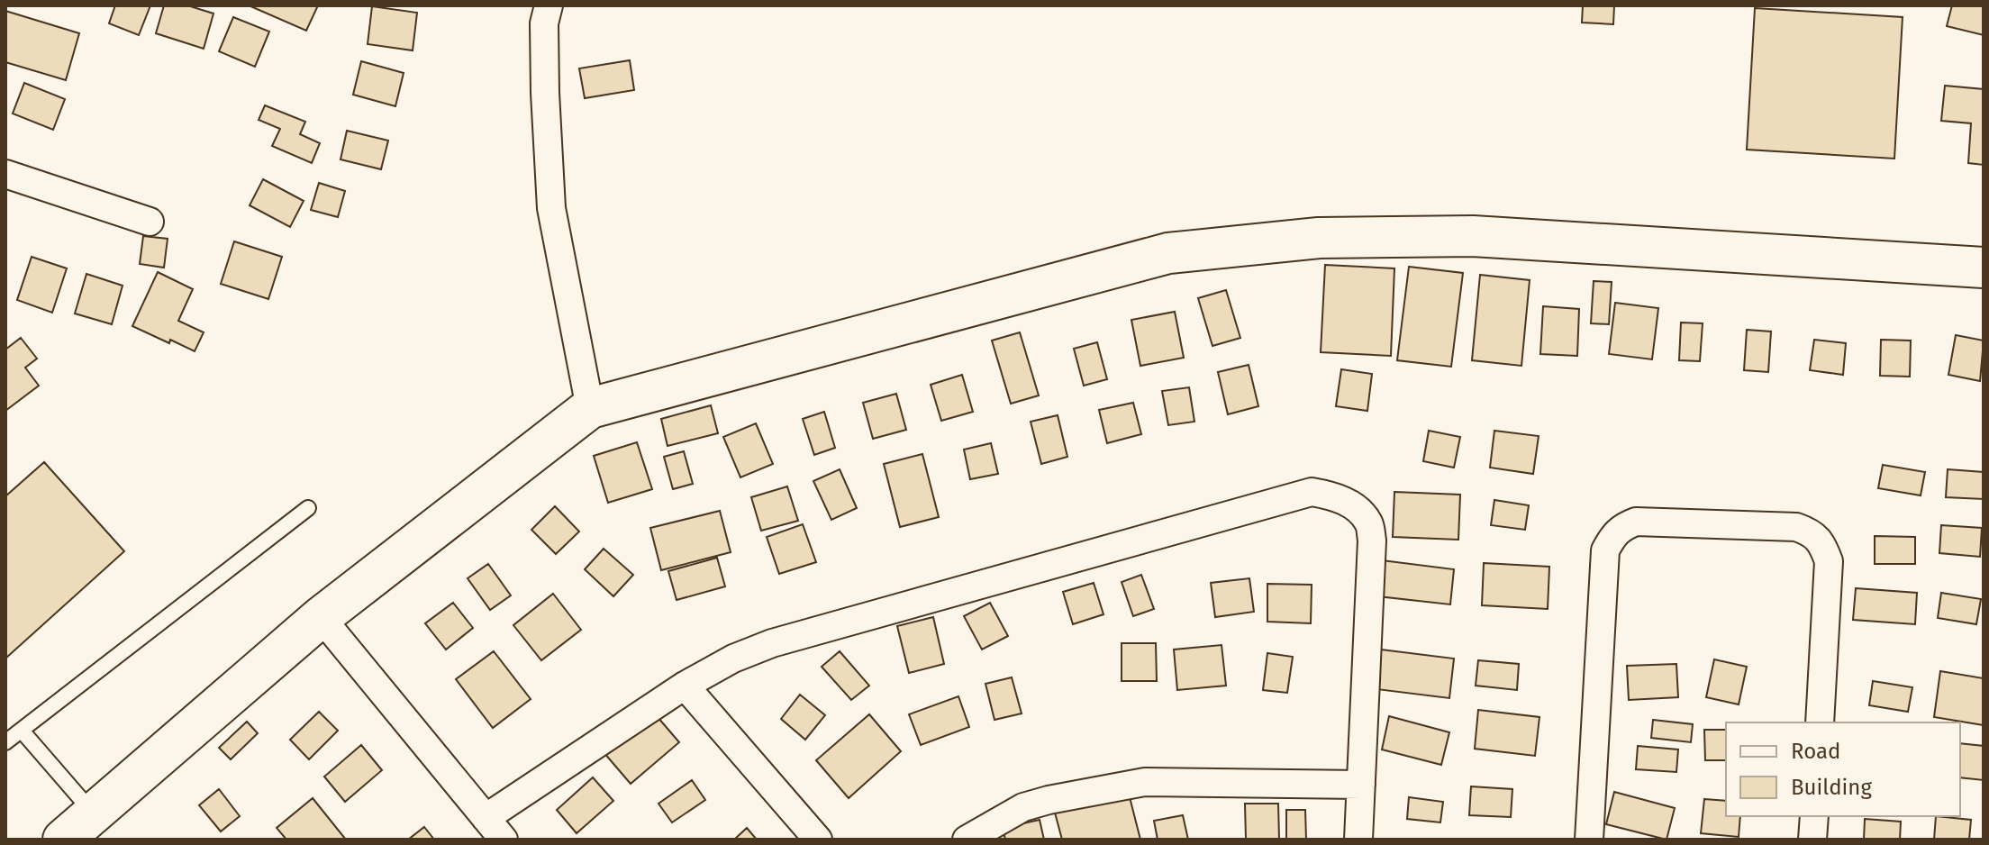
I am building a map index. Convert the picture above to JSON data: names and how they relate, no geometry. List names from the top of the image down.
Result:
{
  "legend": ["Road", "Building"]
}
